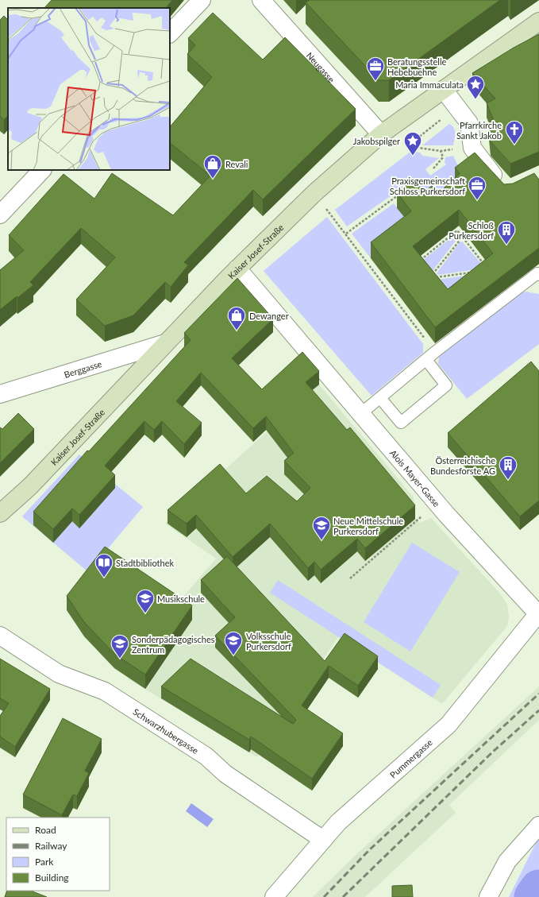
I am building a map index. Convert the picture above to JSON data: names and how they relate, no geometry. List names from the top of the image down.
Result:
{
  "streets": {
    "main road": ["Kaiser Josef-Straße"],
    "street": [
      "Neugasse",
      "Berggasse",
      "Alois Mayer-Gasse",
      "Schwarzhubergasse",
      "Pummergasse"
    ]
  },
  "crossings": [
    ["Neugasse", "Kaiser Josef-Straße"],
    ["Kaiser Josef-Straße", "Berggasse"],
    ["Kaiser Josef-Straße", "Alois Mayer-Gasse"],
    ["Alois Mayer-Gasse", "Pummergasse"],
    ["Schwarzhubergasse", "Pummergasse"]
  ],
  "places": {
    "office": ["Beratungsstelle Hebebuehne", "Praxisgemeinschaft Schloss Purkersdorf"],
    "place": ["Maria Immaculata", "Jakobspilger"],
    "church": ["Pfarrkirche Sankt Jakob"],
    "shop": ["Revali", "Dewanger"],
    "building": ["Schloß Purkersdorf", "Österreichische Bundesforste AG"],
    "school or university": [
      "Neue Mittelschule Purkersdorf",
      "Musikschule",
      "Volksschule Purkersdorf",
      "Sonderpädagogisches Zentrum"
    ],
    "library": ["Stadtbibliothek"]
  },
  "legend": [
    "Road",
    "Railway",
    "Park",
    "Building"
  ]
}
